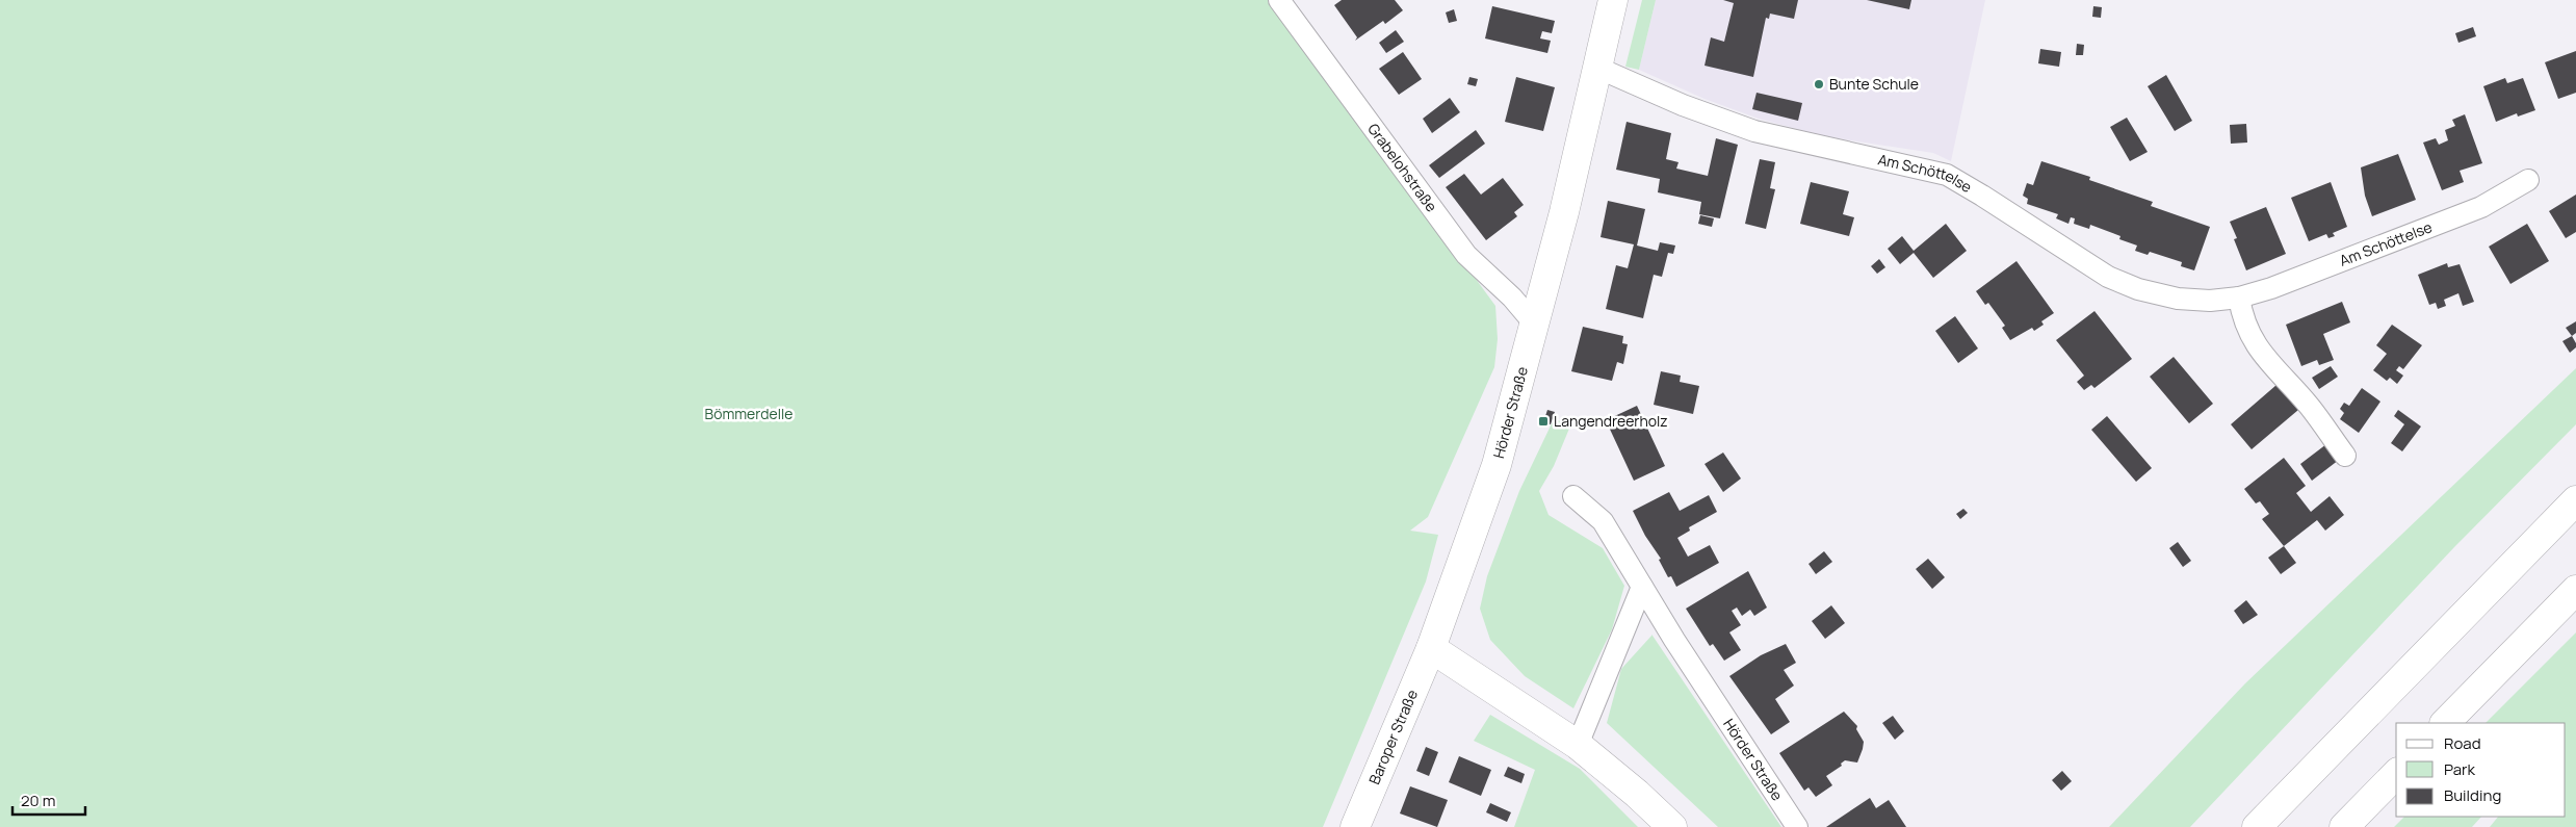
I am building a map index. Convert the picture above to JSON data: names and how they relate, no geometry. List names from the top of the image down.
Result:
{
  "streets": {
    "main road": ["Hörder Straße", "Baroper Straße"],
    "street": ["Grabelohstraße", "Am Schöttelse"]
  },
  "crossings": [
    ["Grabelohstraße", "Hörder Straße"],
    ["Am Schöttelse", "Hörder Straße"],
    ["Hörder Straße", "Baroper Straße"]
  ],
  "parks": ["Bömmerdelle"],
  "places": {
    "other": ["Bunte Schule"],
    "transit": ["Langendreerholz"]
  },
  "legend": ["Road", "Park", "Building"],
  "scale_bar": "20 m"
}
